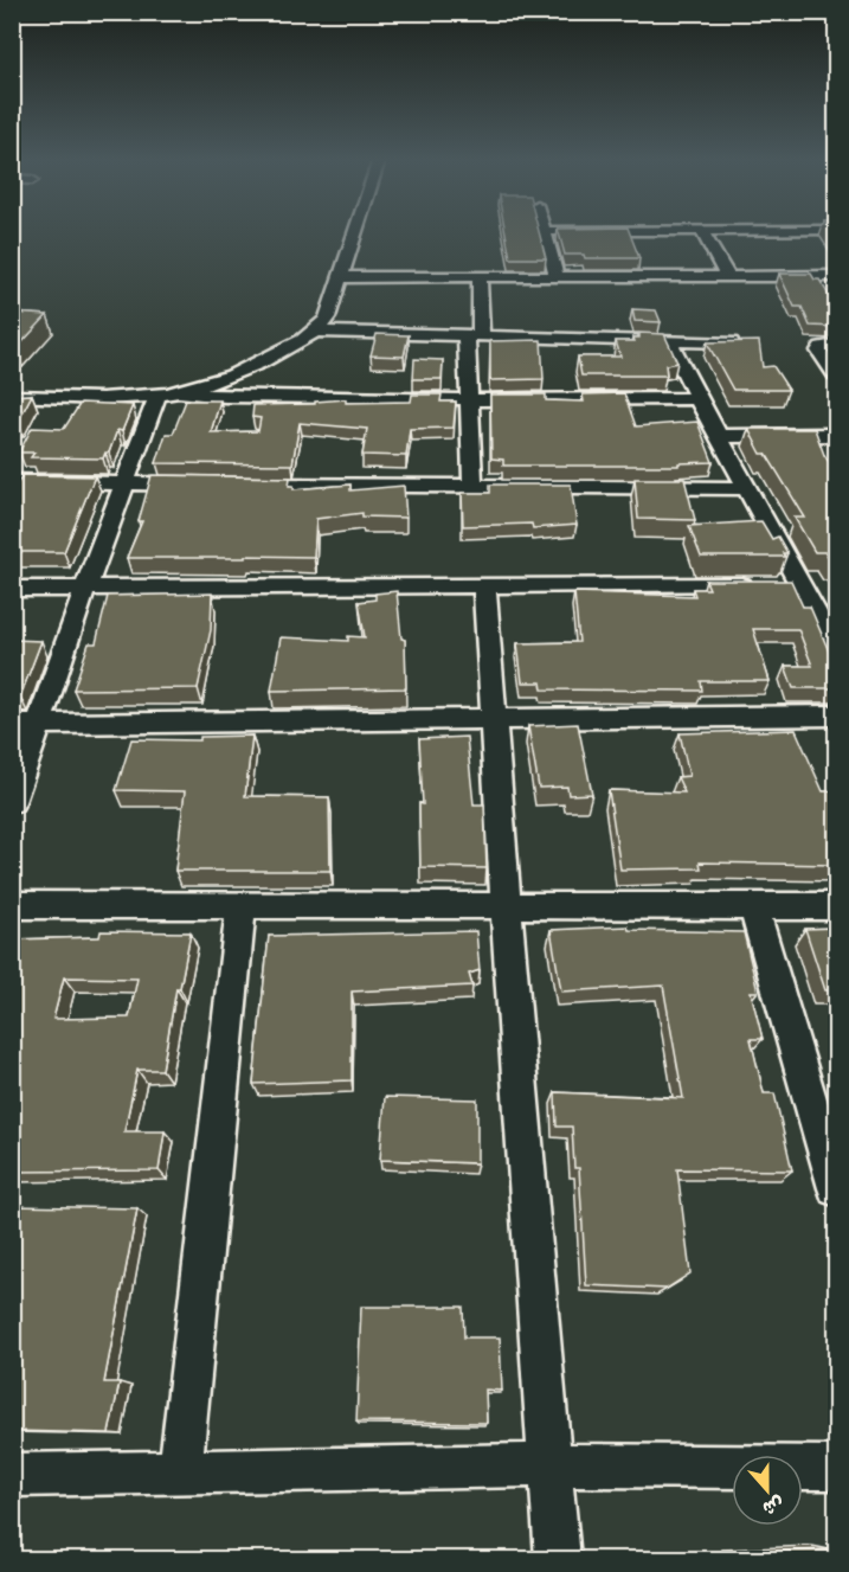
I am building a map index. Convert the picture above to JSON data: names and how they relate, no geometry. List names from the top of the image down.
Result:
{
  "north": "bottom"
}
